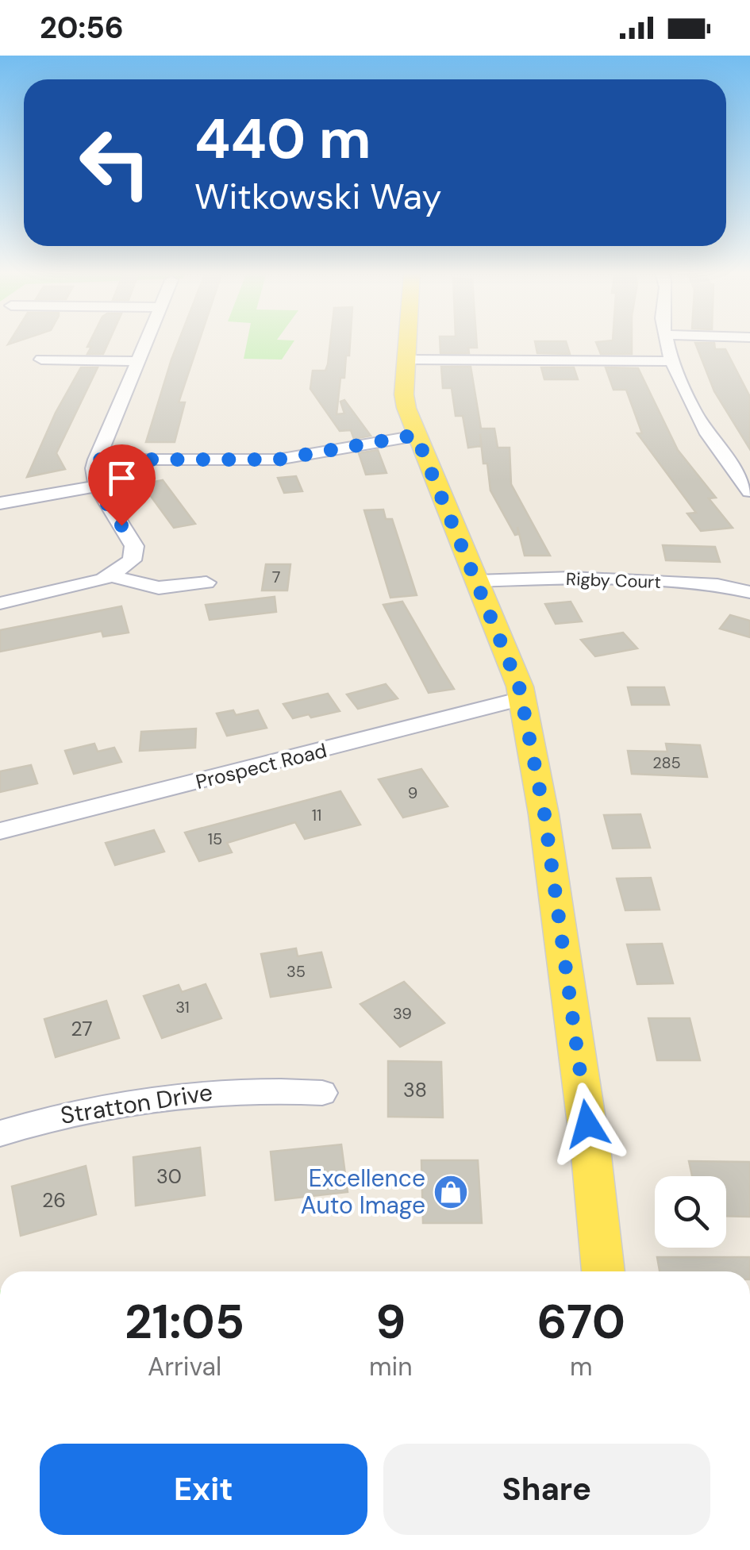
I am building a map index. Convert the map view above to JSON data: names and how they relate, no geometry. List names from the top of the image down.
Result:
{
  "streets": {
    "street": ["Rigby Court", "Prospect Road", "Stratton Drive"]
  },
  "places": {
    "shop": ["Excellence Auto Image"]
  },
  "house_numbers": [
    "7",
    "285",
    "9",
    "11",
    "15",
    "35",
    "31",
    "39",
    "27",
    "38",
    "30",
    "26"
  ],
  "page": {
    "status": "20:56",
    "turn": ["440 m", "Witkowski Way"],
    "eta": [
      "21:05",
      "Arrival",
      "9",
      "min",
      "670",
      "m"
    ],
    "buttons": ["Exit", "Share"]
  }
}
